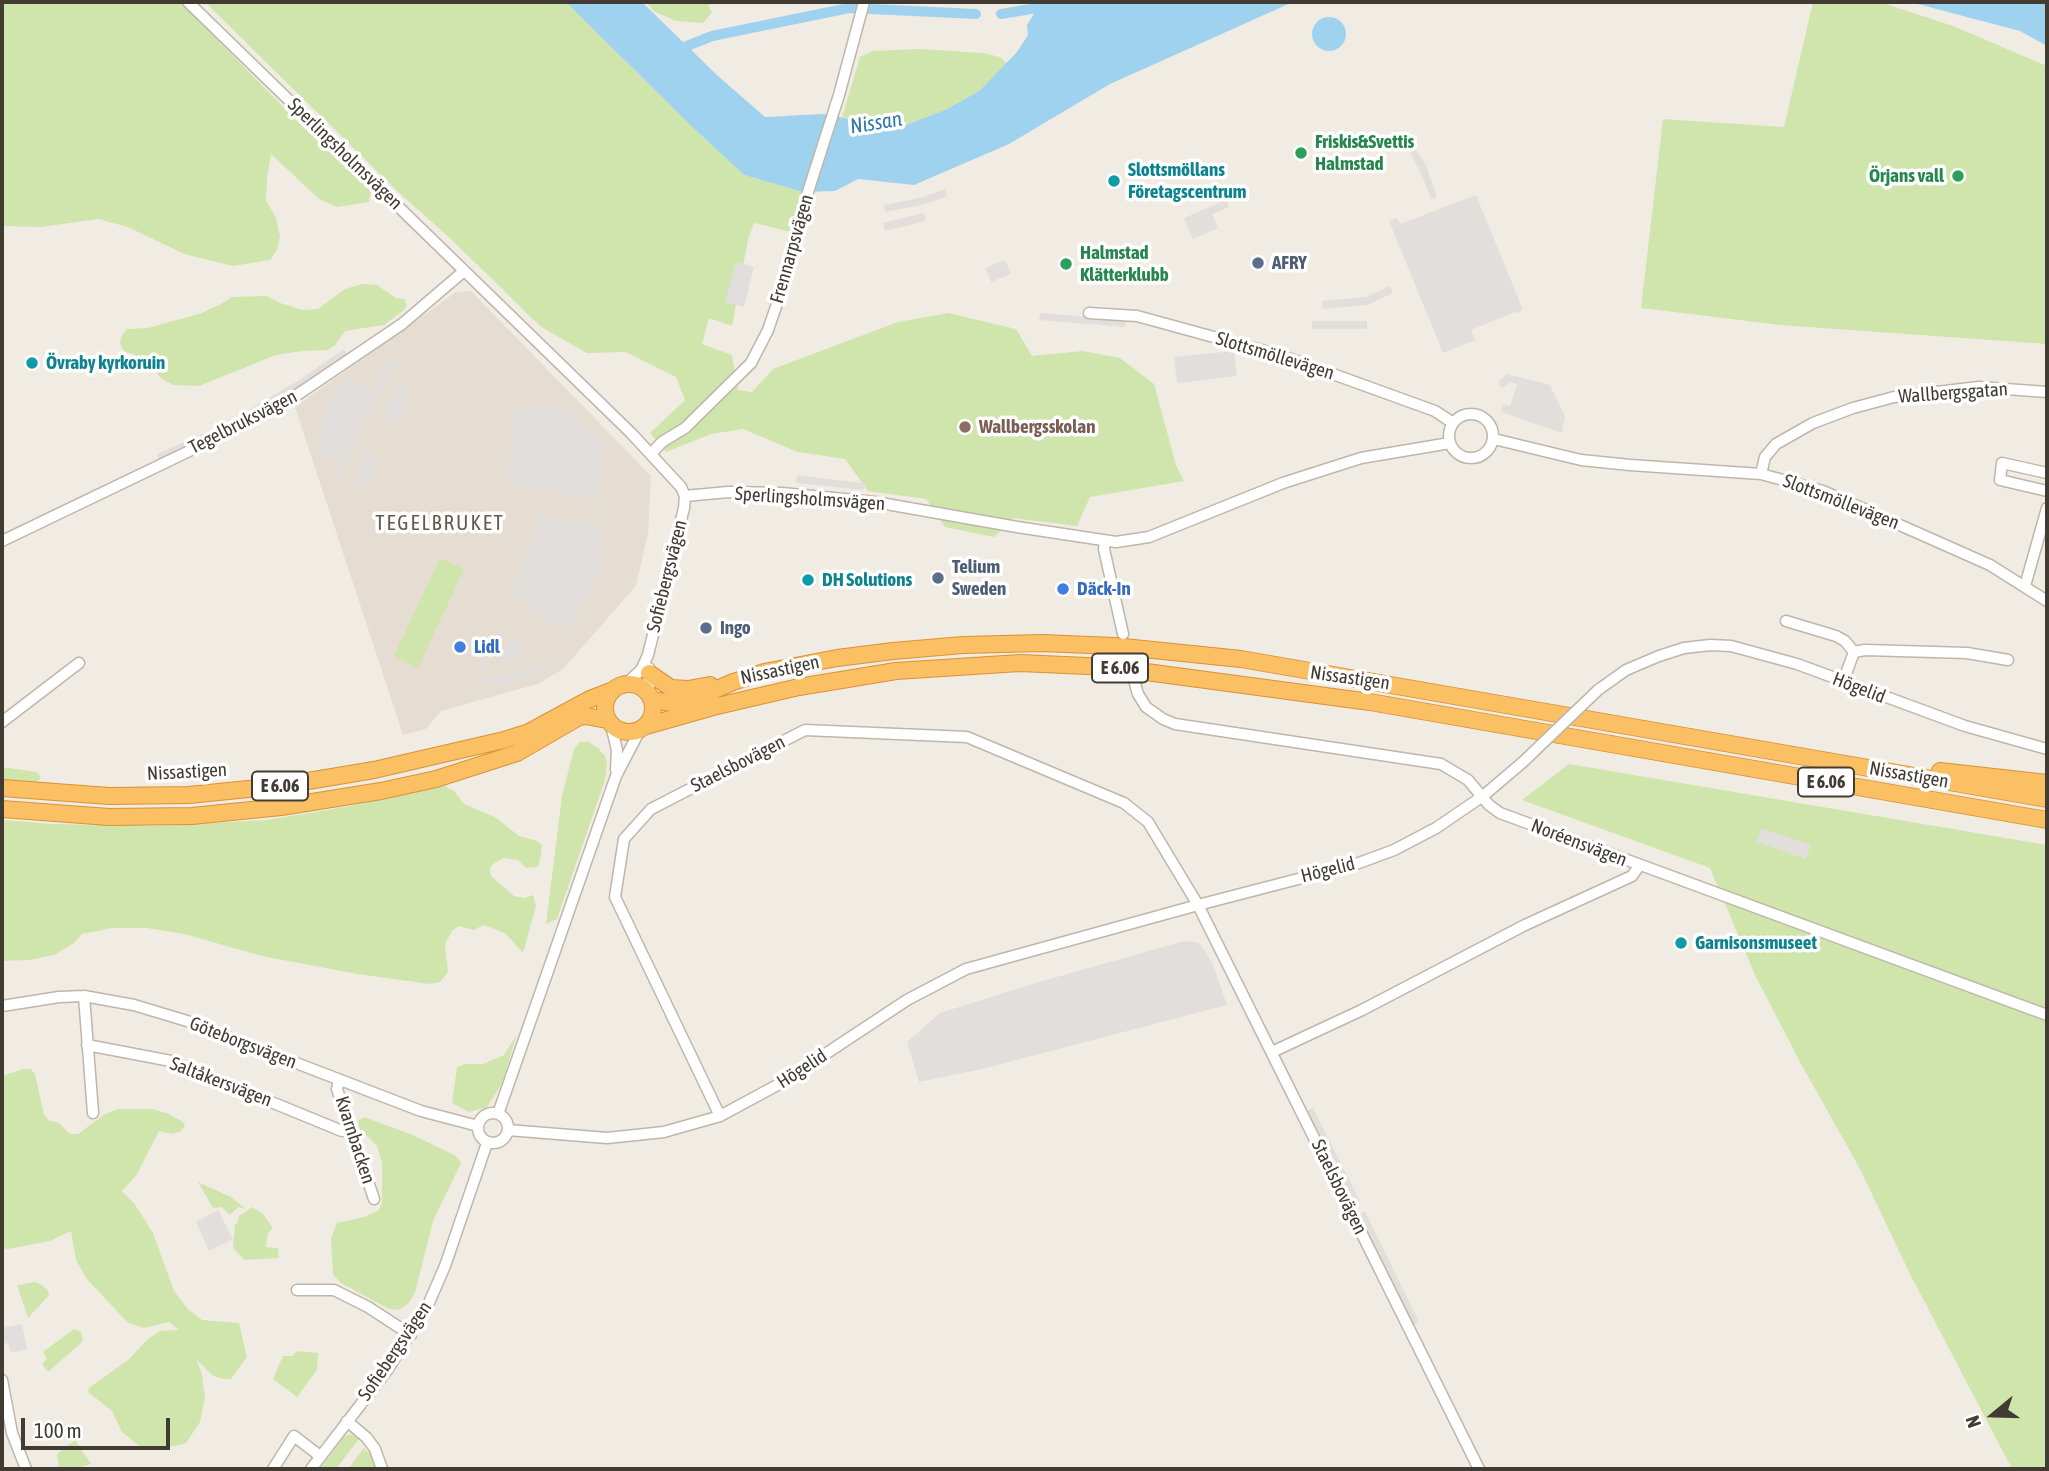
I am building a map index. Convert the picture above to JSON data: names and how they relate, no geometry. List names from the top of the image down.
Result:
{
  "streets": {
    "highway": ["E 6.06", "Nissastigen"],
    "street": [
      "Sperlingsholmsvägen",
      "Frennarpsvägen",
      "Slottsmöllevägen",
      "Wallbergsgatan",
      "Tegelbruksvägen",
      "Sofiebergsvägen",
      "Högelid",
      "Staelsbovägen",
      "Noréensvägen",
      "Göteborgsvägen",
      "Saltåkersvägen",
      "Kvarnbacken"
    ]
  },
  "crossings": [
    ["Sperlingsholmsvägen", "Frennarpsvägen"],
    ["Sperlingsholmsvägen", "Slottsmöllevägen"],
    ["Sperlingsholmsvägen", "Tegelbruksvägen"],
    ["Sperlingsholmsvägen", "Sofiebergsvägen"],
    ["Slottsmöllevägen", "Wallbergsgatan"],
    ["Sofiebergsvägen", "E 6.06"],
    ["Sofiebergsvägen", "Nissastigen"],
    ["Sofiebergsvägen", "Högelid"],
    ["Sofiebergsvägen", "Göteborgsvägen"],
    ["E 6.06", "Nissastigen"],
    ["Högelid", "Staelsbovägen"],
    ["Högelid", "Noréensvägen"],
    ["Högelid", "Göteborgsvägen"],
    ["Göteborgsvägen", "Kvarnbacken"],
    ["Saltåkersvägen", "Kvarnbacken"]
  ],
  "districts": ["TEGELBRUKET"],
  "water": ["Nissan"],
  "places": [
    "Friskis&Svettis Halmstad",
    "Örjans vall",
    "Slottsmöllans Företagscentrum",
    "AFRY",
    "Halmstad Klätterklubb",
    "Övraby kyrkoruin",
    "Wallbergsskolan",
    "Telium Sweden",
    "DH Solutions",
    "Däck-In",
    "Ingo",
    "Lidl",
    "Garnisonsmuseet"
  ],
  "scale_bar": "100 m",
  "north": "left"
}
